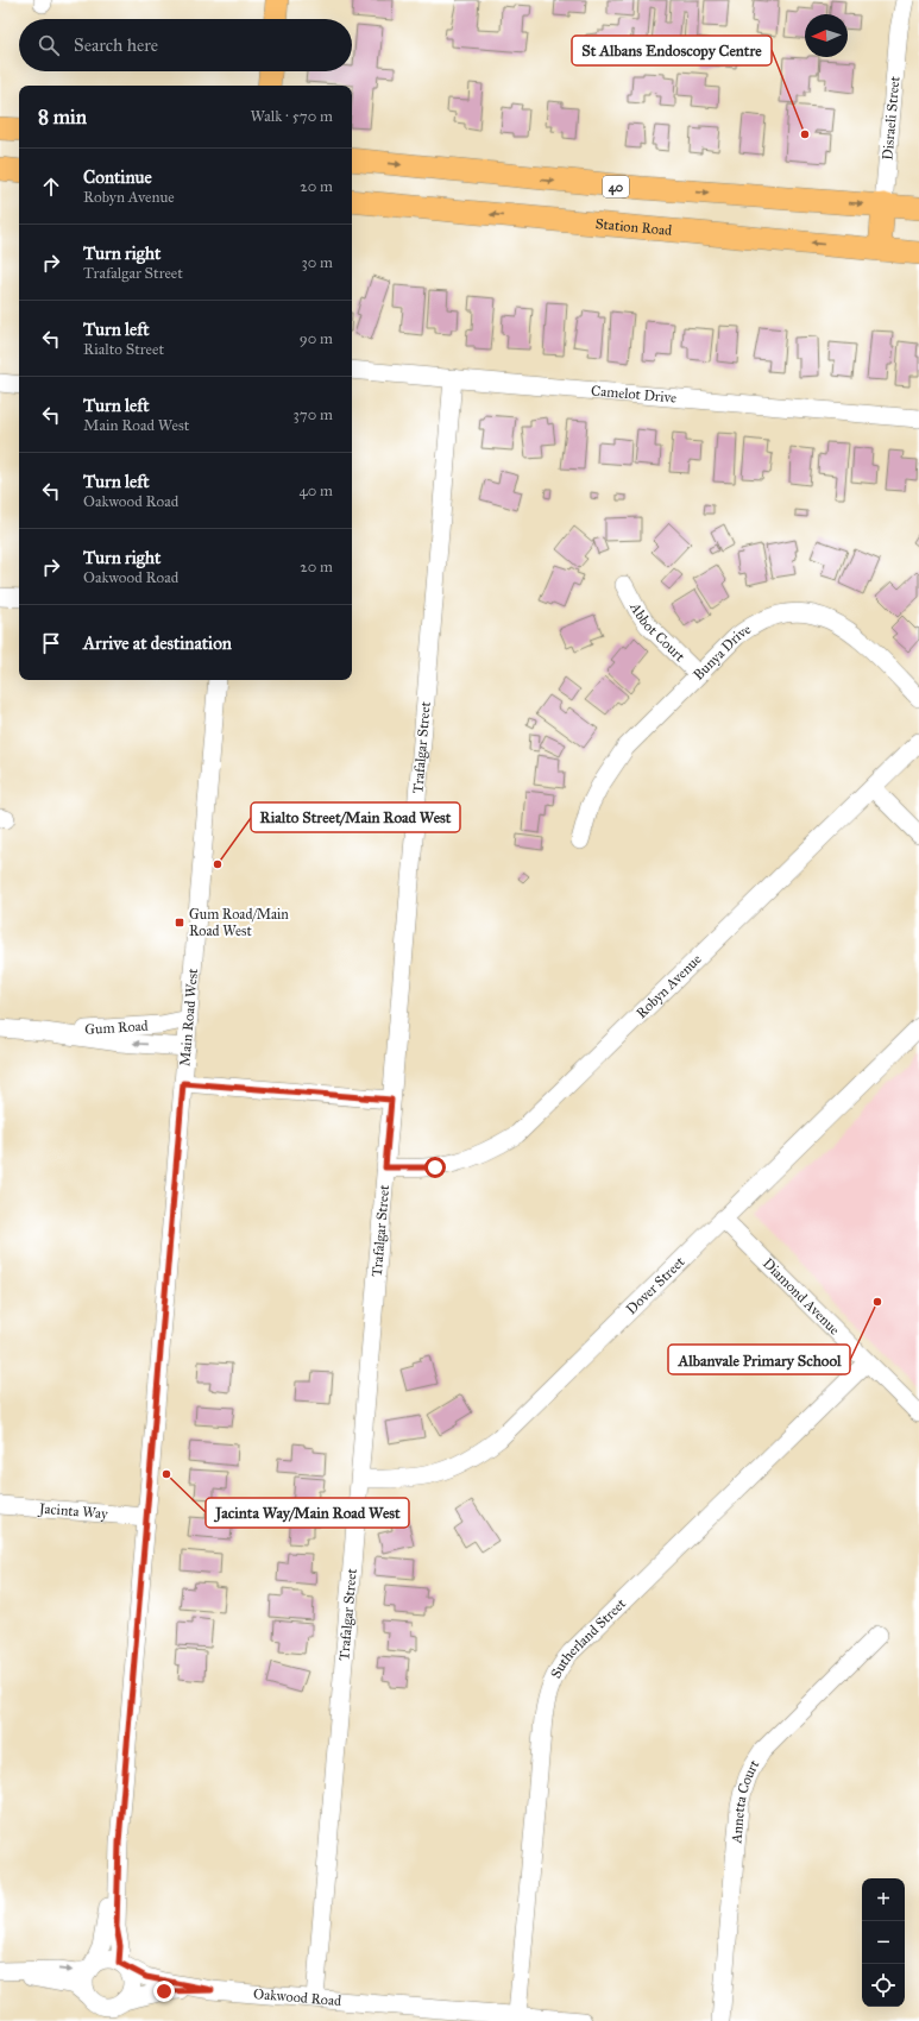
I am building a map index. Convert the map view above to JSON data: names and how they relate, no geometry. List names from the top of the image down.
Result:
{
  "streets": {
    "main road": ["40", "Station Road"],
    "street": [
      "Disraeli Street",
      "Camelot Drive",
      "Abbot Court",
      "Bunya Drive",
      "Trafalgar Street",
      "Robyn Avenue",
      "Main Road West",
      "Gum Road",
      "Dover Street",
      "Diamond Avenue",
      "Jacinta Way",
      "Sutherland Street",
      "Annetta Court",
      "Oakwood Road"
    ]
  },
  "crossings": [
    ["Disraeli Street", "40"],
    ["Camelot Drive", "Trafalgar Street"],
    ["Abbot Court", "Bunya Drive"],
    ["Trafalgar Street", "Robyn Avenue"],
    ["Trafalgar Street", "Dover Street"],
    ["Trafalgar Street", "Oakwood Road"],
    ["Main Road West", "Gum Road"],
    ["Main Road West", "Jacinta Way"],
    ["Main Road West", "Oakwood Road"],
    ["Dover Street", "Diamond Avenue"],
    ["Diamond Avenue", "Sutherland Street"],
    ["Sutherland Street", "Oakwood Road"]
  ],
  "places": {
    "other": [
      "St Albans Endoscopy Centre",
      "Rialto Street/Main Road West",
      "Albanvale Primary School",
      "Jacinta Way/Main Road West"
    ],
    "transit": ["Gum Road/Main Road West"]
  },
  "north": "left",
  "page": {
    "search": "Search here",
    "heading": ["8 min", "Walk · 570 m"],
    "list": [
      ["Continue", "Robyn Avenue", "20 m"],
      ["Turn right", "Trafalgar Street", "30 m"],
      ["Turn left", "Rialto Street", "90 m"],
      ["Turn left", "Main Road West", "370 m"],
      ["Turn left", "Oakwood Road", "40 m"],
      ["Turn right", "Oakwood Road", "20 m"],
      "Arrive at destination"
    ],
    "map_buttons": ["+", "−"]
  }
}
